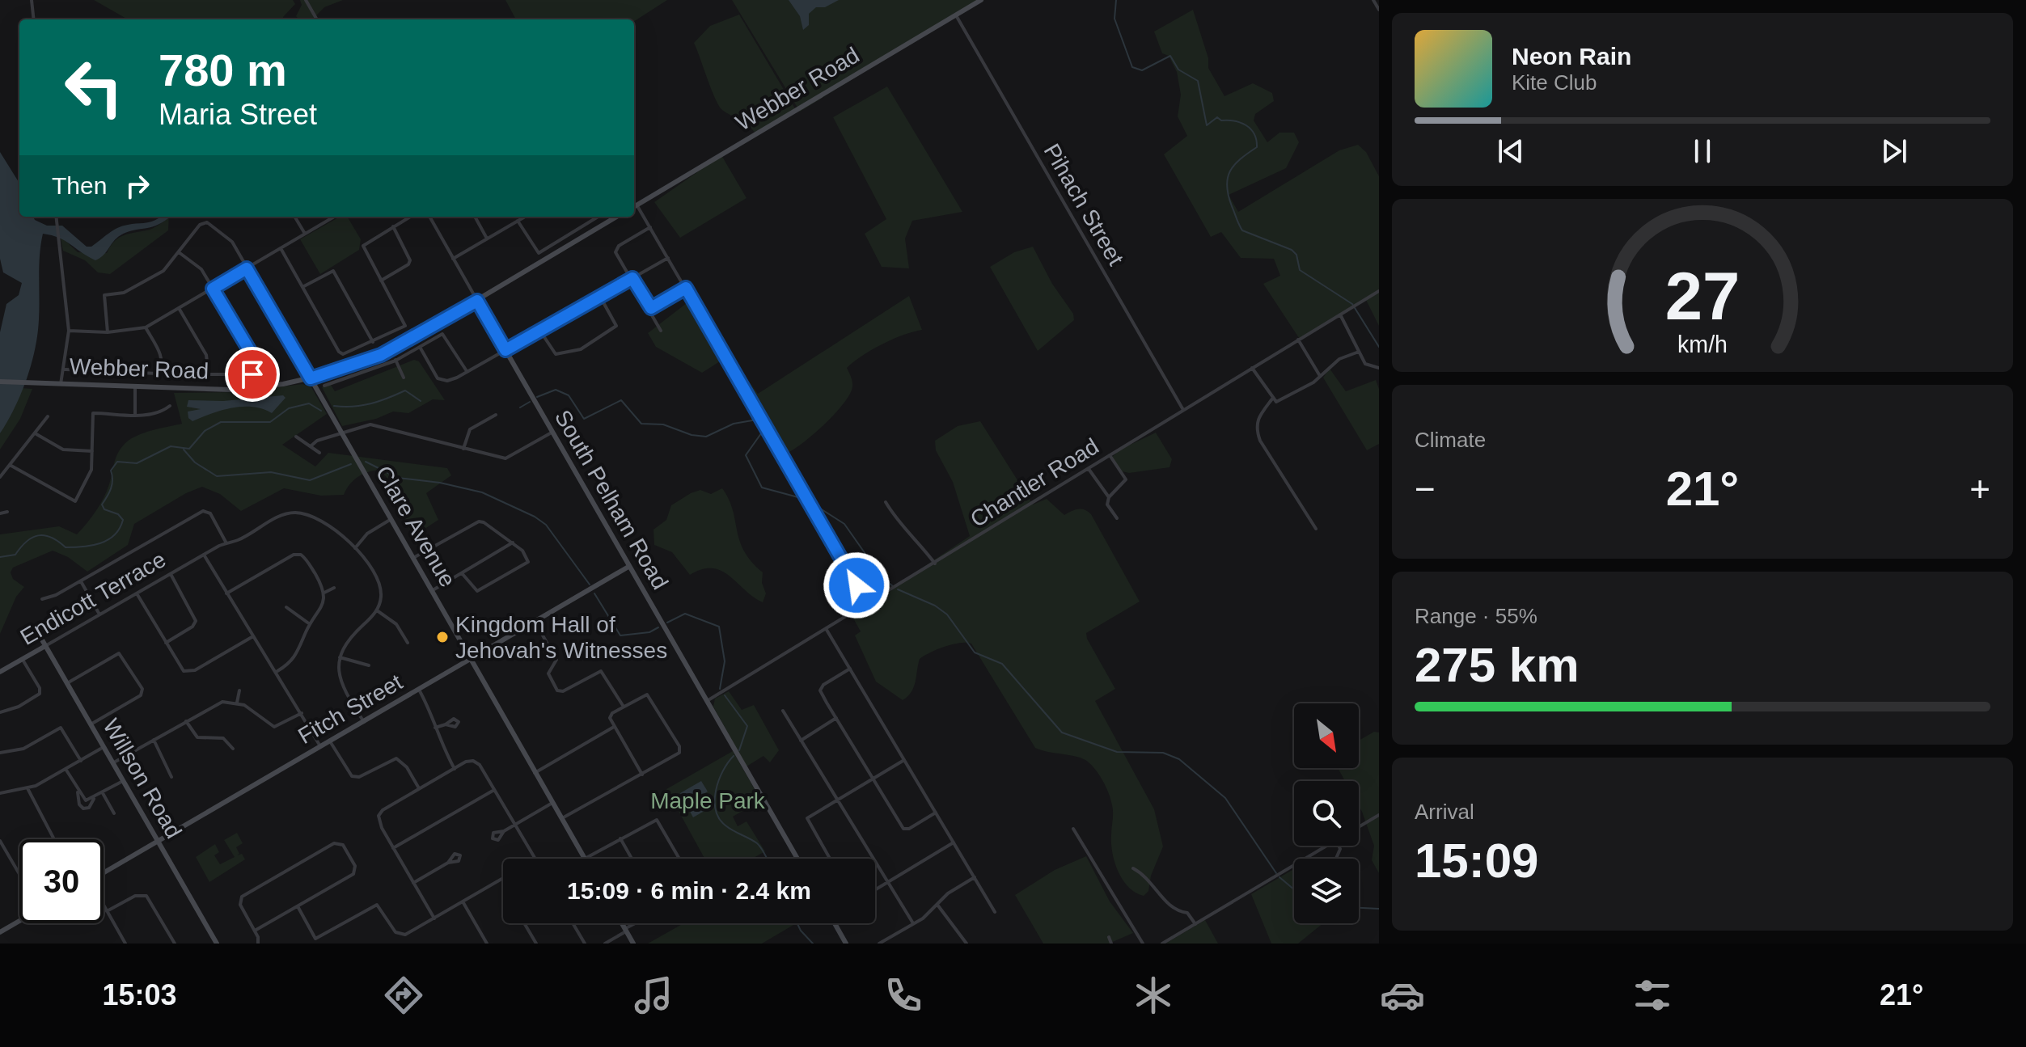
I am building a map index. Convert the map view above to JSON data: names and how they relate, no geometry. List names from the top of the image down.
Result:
{
  "streets": {
    "main road": [
      "Webber Road",
      "South Pelham Road",
      "Clare Avenue",
      "Endicott Terrace",
      "Fitch Street",
      "Willson Road"
    ],
    "street": ["Pihach Street", "Chantler Road"]
  },
  "crossings": [
    ["Webber Road", "Pihach Street"],
    ["Webber Road", "South Pelham Road"],
    ["Webber Road", "Clare Avenue"],
    ["Pihach Street", "Chantler Road"],
    ["Chantler Road", "South Pelham Road"],
    ["South Pelham Road", "Fitch Street"],
    ["Clare Avenue", "Fitch Street"],
    ["Endicott Terrace", "Willson Road"],
    ["Fitch Street", "Willson Road"]
  ],
  "parks": ["Maple Park"],
  "places": ["Kingdom Hall of Jehovah's Witnesses"],
  "north": "bottom right",
  "page": {
    "turn": ["780 m", "Maria Street"],
    "song": ["Neon Rain", "Kite Club"],
    "then": "Then",
    "tile": [
      "Climate",
      ["Range · 55%", "275 km"],
      ["Arrival", "15:09"]
    ],
    "heat": ["−", "21°", "+"],
    "limit": "30",
    "trip": "15:09 · 6 min · 2.4 km",
    "tabs": ["15:03", "21°"],
    "gauge": ["27", "km/h"]
  }
}
